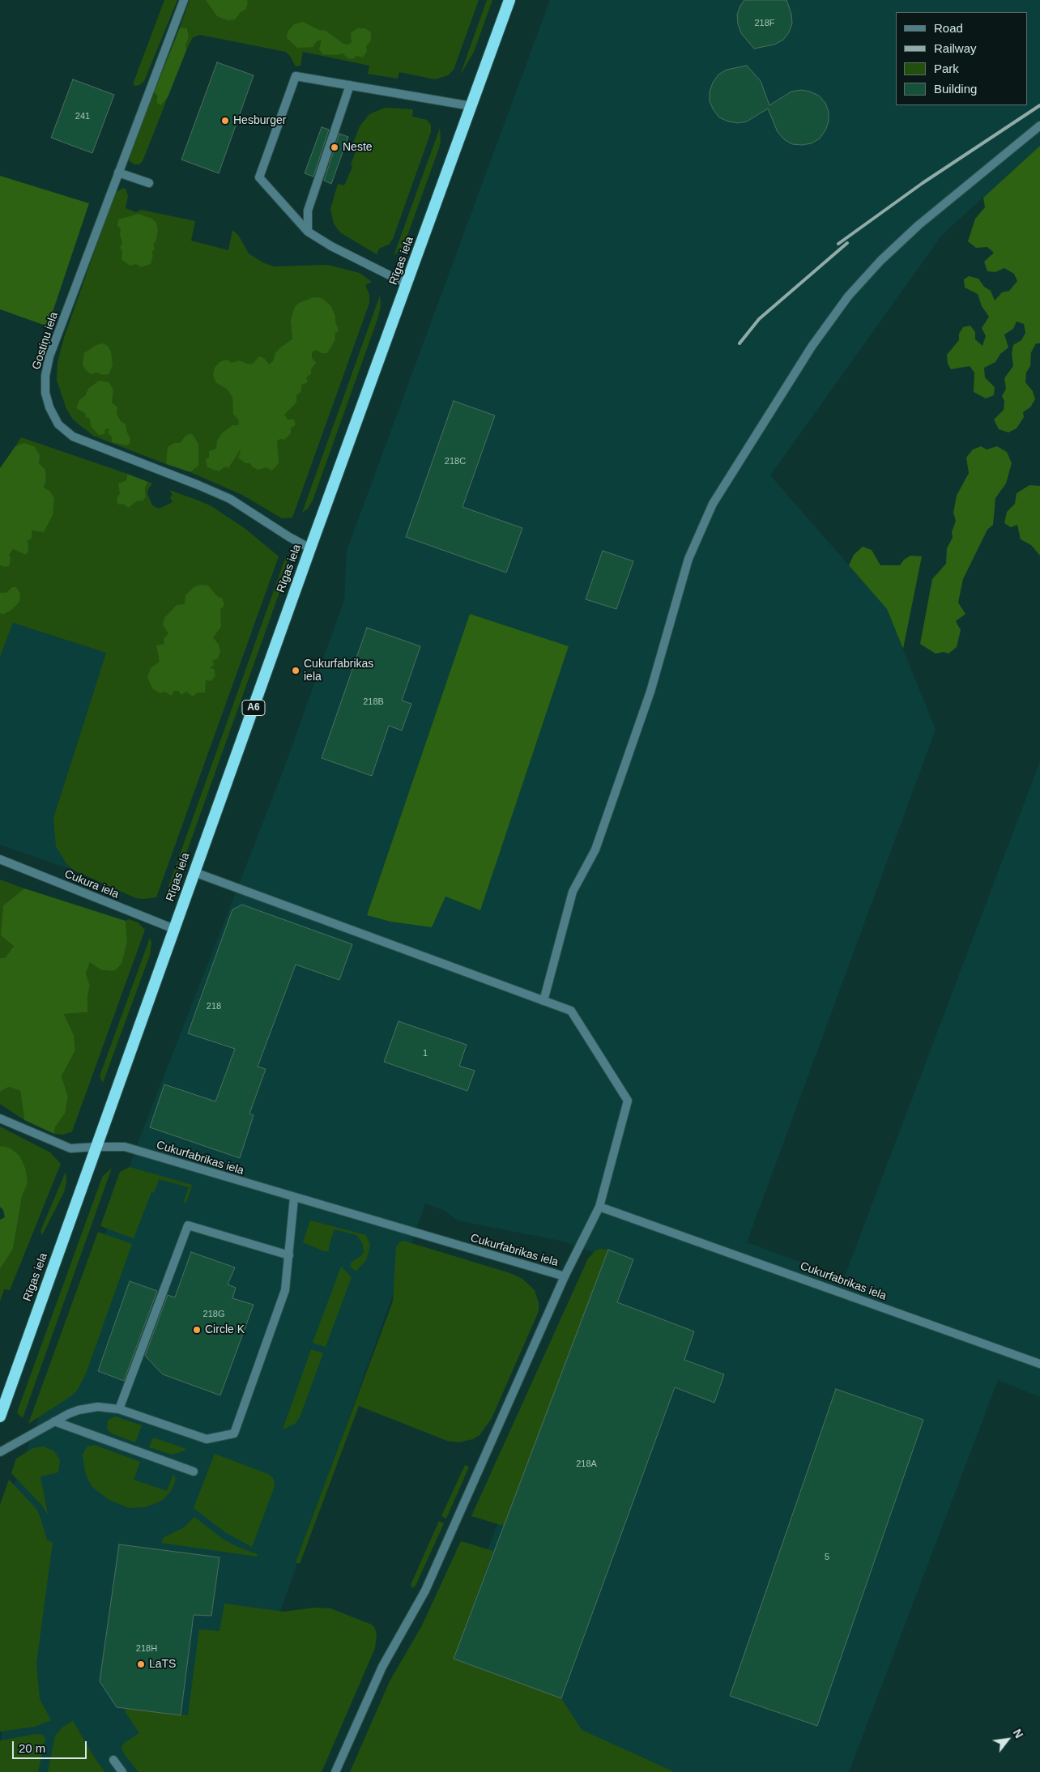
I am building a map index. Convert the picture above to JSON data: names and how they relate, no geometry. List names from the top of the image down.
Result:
{
  "streets": {
    "highway": ["Rīgas iela", "A6"],
    "street": ["Gostiņu iela", "Cukura iela", "Cukurfabrikas iela"]
  },
  "crossings": [
    ["Rīgas iela", "Gostiņu iela"],
    ["Rīgas iela", "Cukura iela"],
    ["Rīgas iela", "Cukurfabrikas iela"]
  ],
  "places": [
    "Hesburger",
    "Neste",
    "Cukurfabrikas iela",
    "Circle K",
    "LaTS"
  ],
  "house_numbers": [
    "218F",
    "241",
    "218C",
    "218B",
    "218",
    "1",
    "218G",
    "218A",
    "5",
    "218H"
  ],
  "legend": [
    "Road",
    "Railway",
    "Park",
    "Building"
  ],
  "scale_bar": "20 m",
  "north": "top right"
}
